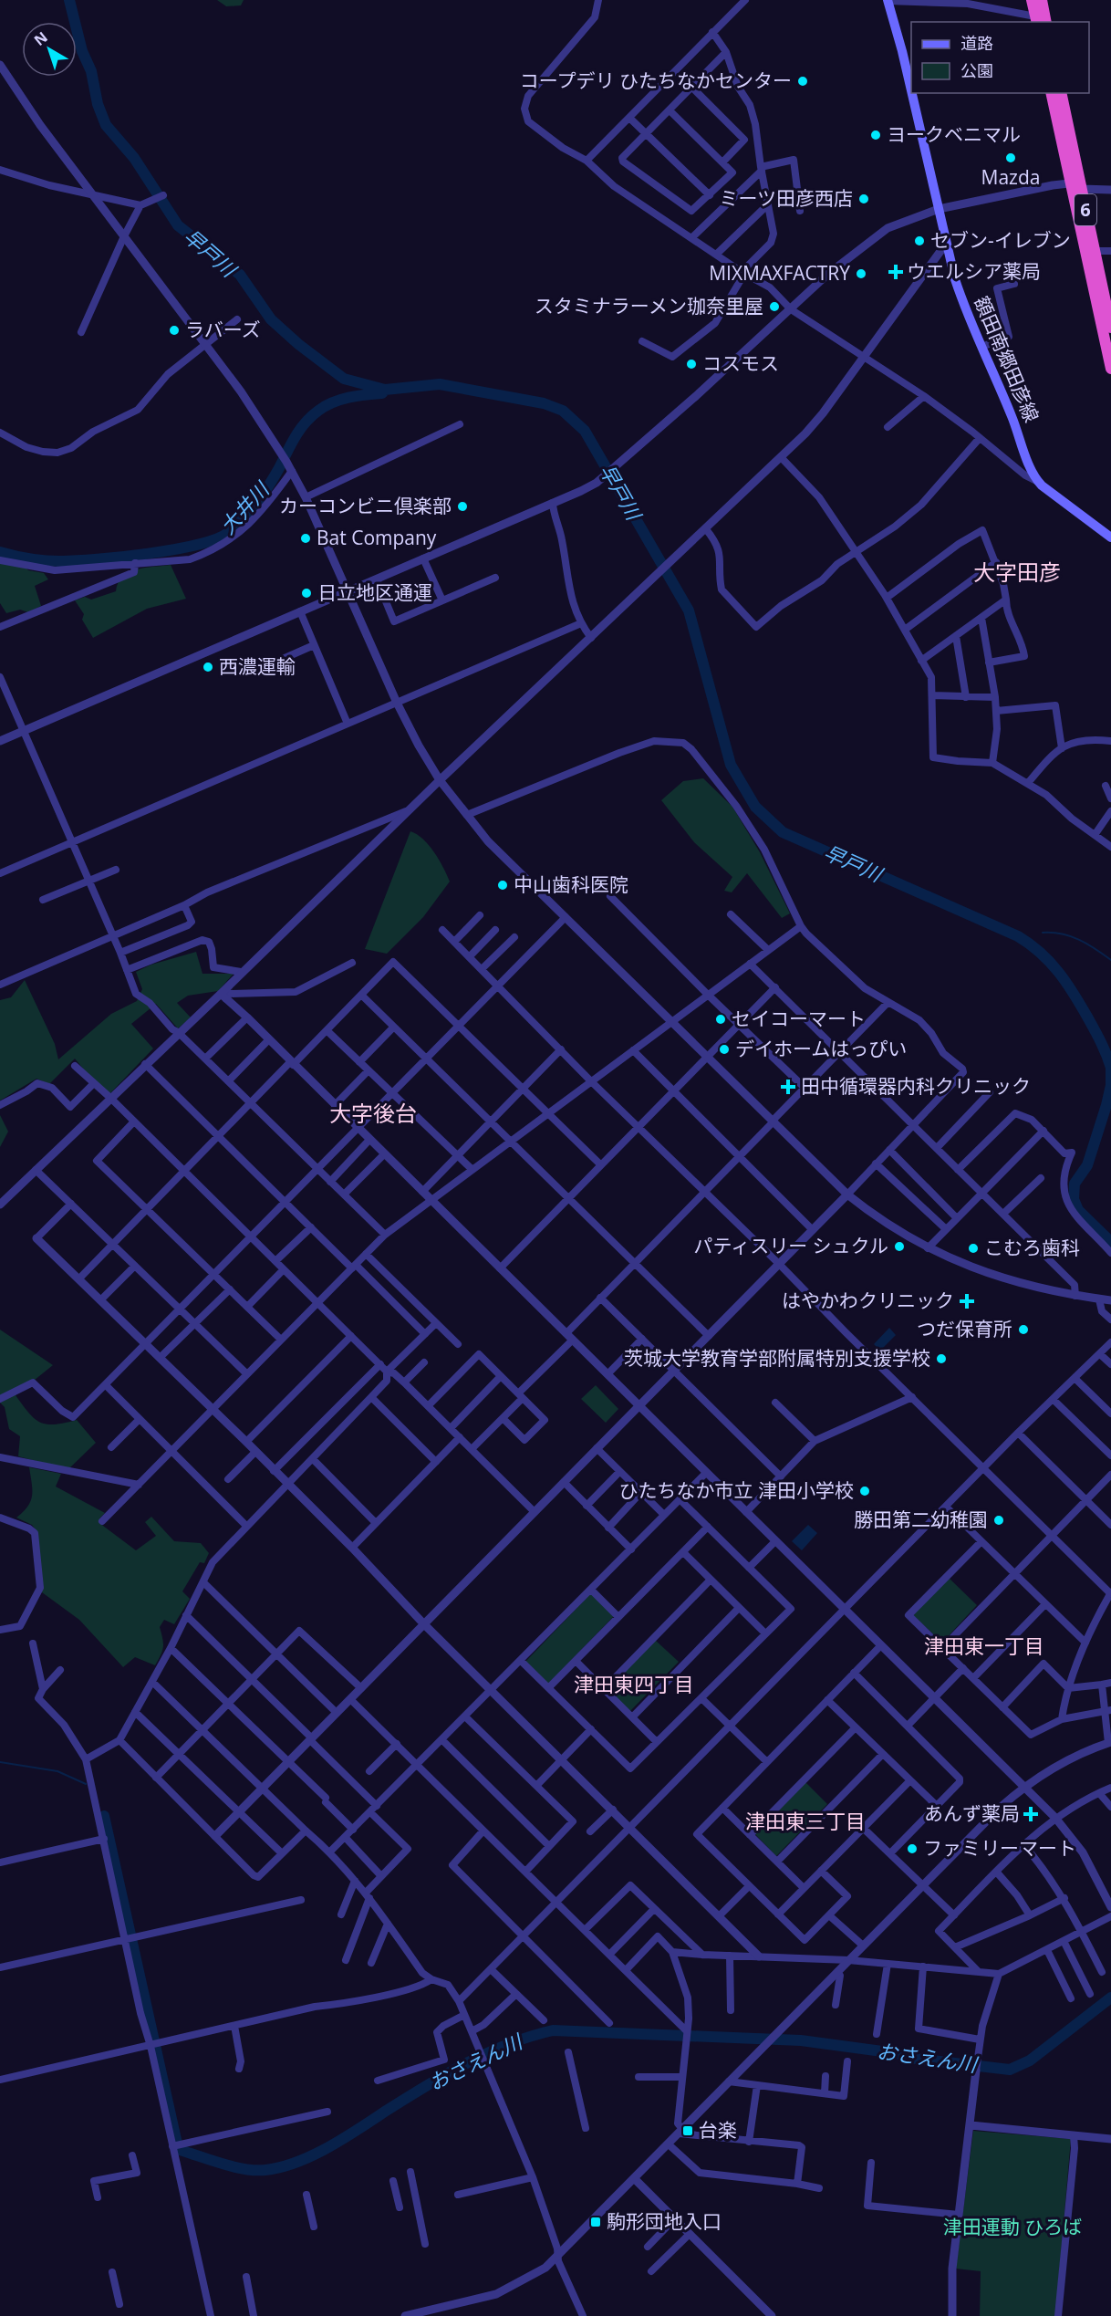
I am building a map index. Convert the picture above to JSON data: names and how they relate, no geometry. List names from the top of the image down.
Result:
{
  "streets": {
    "highway": ["6"],
    "main road": ["額田南郷田彦線"]
  },
  "districts": [
    "大字田彦",
    "大字後台",
    "津田東一丁目",
    "津田東四丁目",
    "津田東三丁目"
  ],
  "water": ["早戸川", "大井川", "おさえん川"],
  "parks": ["津田運動 ひろば"],
  "places": {
    "other": [
      "コープデリ ひたちなかセンター",
      "ヨークベニマル",
      "Mazda",
      "ミーツ田彦西店",
      "セブン-イレブン",
      "MIXMAXFACTRY",
      "スタミナラーメン珈奈里屋",
      "ラバーズ",
      "コスモス",
      "カーコンビニ倶楽部",
      "Bat Company",
      "日立地区通運",
      "西濃運輸",
      "中山歯科医院",
      "セイコーマート",
      "デイホームはっぴい",
      "パティスリー シュクル",
      "こむろ歯科",
      "つだ保育所",
      "茨城大学教育学部附属特別支援学校",
      "ひたちなか市立 津田小学校",
      "勝田第二幼稚園",
      "ファミリーマート"
    ],
    "health": [
      "ウエルシア薬局",
      "田中循環器内科クリニック",
      "はやかわクリニック",
      "あんず薬局"
    ],
    "transit": ["台楽", "駒形団地入口"]
  },
  "legend": ["道路", "公園"],
  "north": "top left"
}
